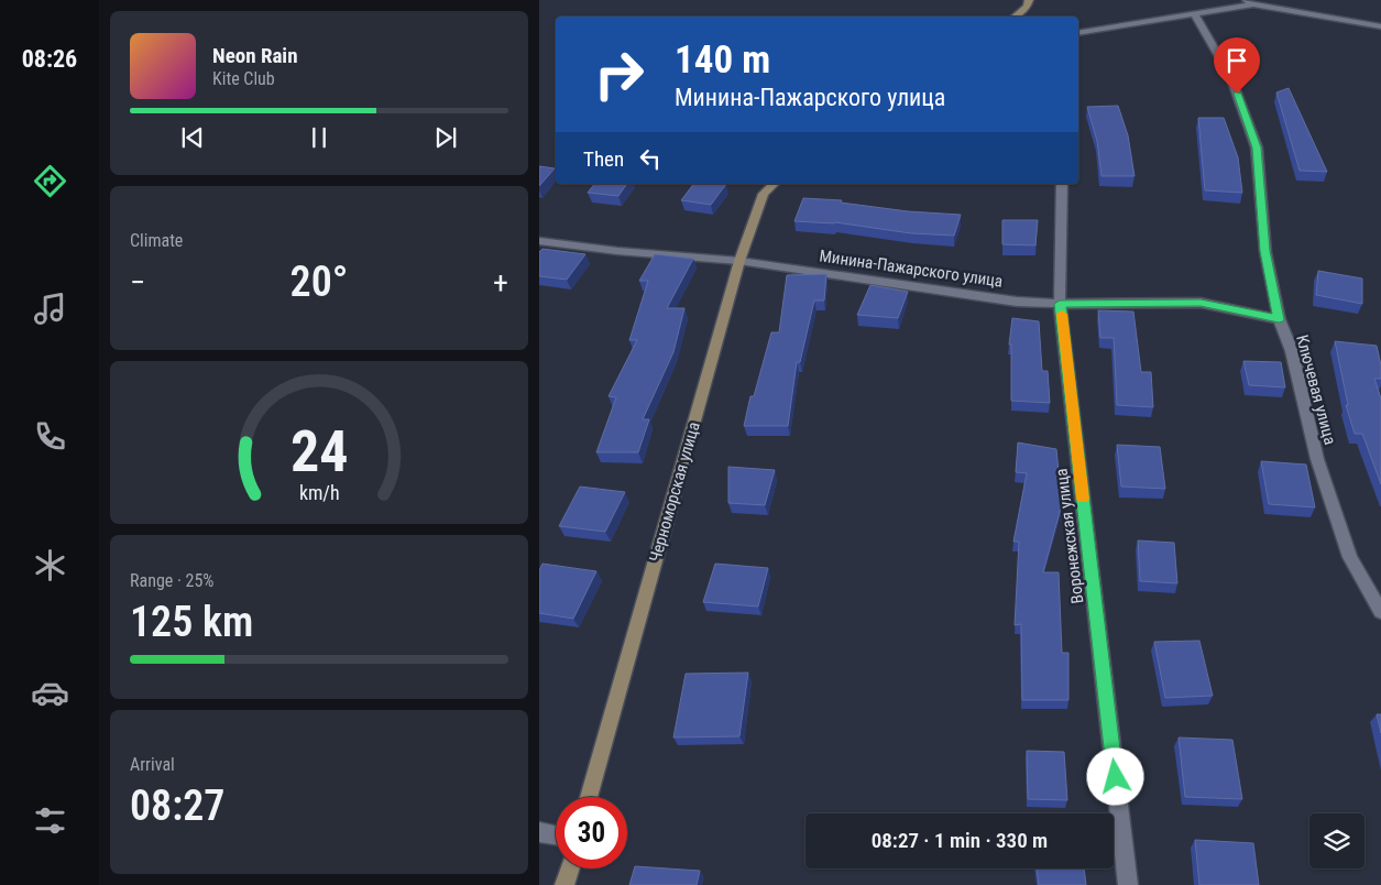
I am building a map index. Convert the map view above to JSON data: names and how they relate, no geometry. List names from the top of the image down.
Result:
{
  "streets": {
    "main road": ["Черноморская улица"],
    "street": ["Минина-Пажарского улица", "Ключевая улица", "Воронежская улица"]
  },
  "crossings": [
    ["Минина-Пажарского улица", "Ключевая улица"],
    ["Минина-Пажарского улица", "Черноморская улица"],
    ["Минина-Пажарского улица", "Воронежская улица"]
  ],
  "page": {
    "tabs": "08:26",
    "turn": ["140 m", "Минина-Пажарского улица"],
    "song": ["Neon Rain", "Kite Club"],
    "then": "Then",
    "tile": [
      "Climate",
      ["Range · 25%", "125 km"],
      ["Arrival", "08:27"]
    ],
    "heat": ["−", "20°", "+"],
    "limit": "30",
    "trip": "08:27 · 1 min · 330 m",
    "gauge": ["24", "km/h"]
  }
}
